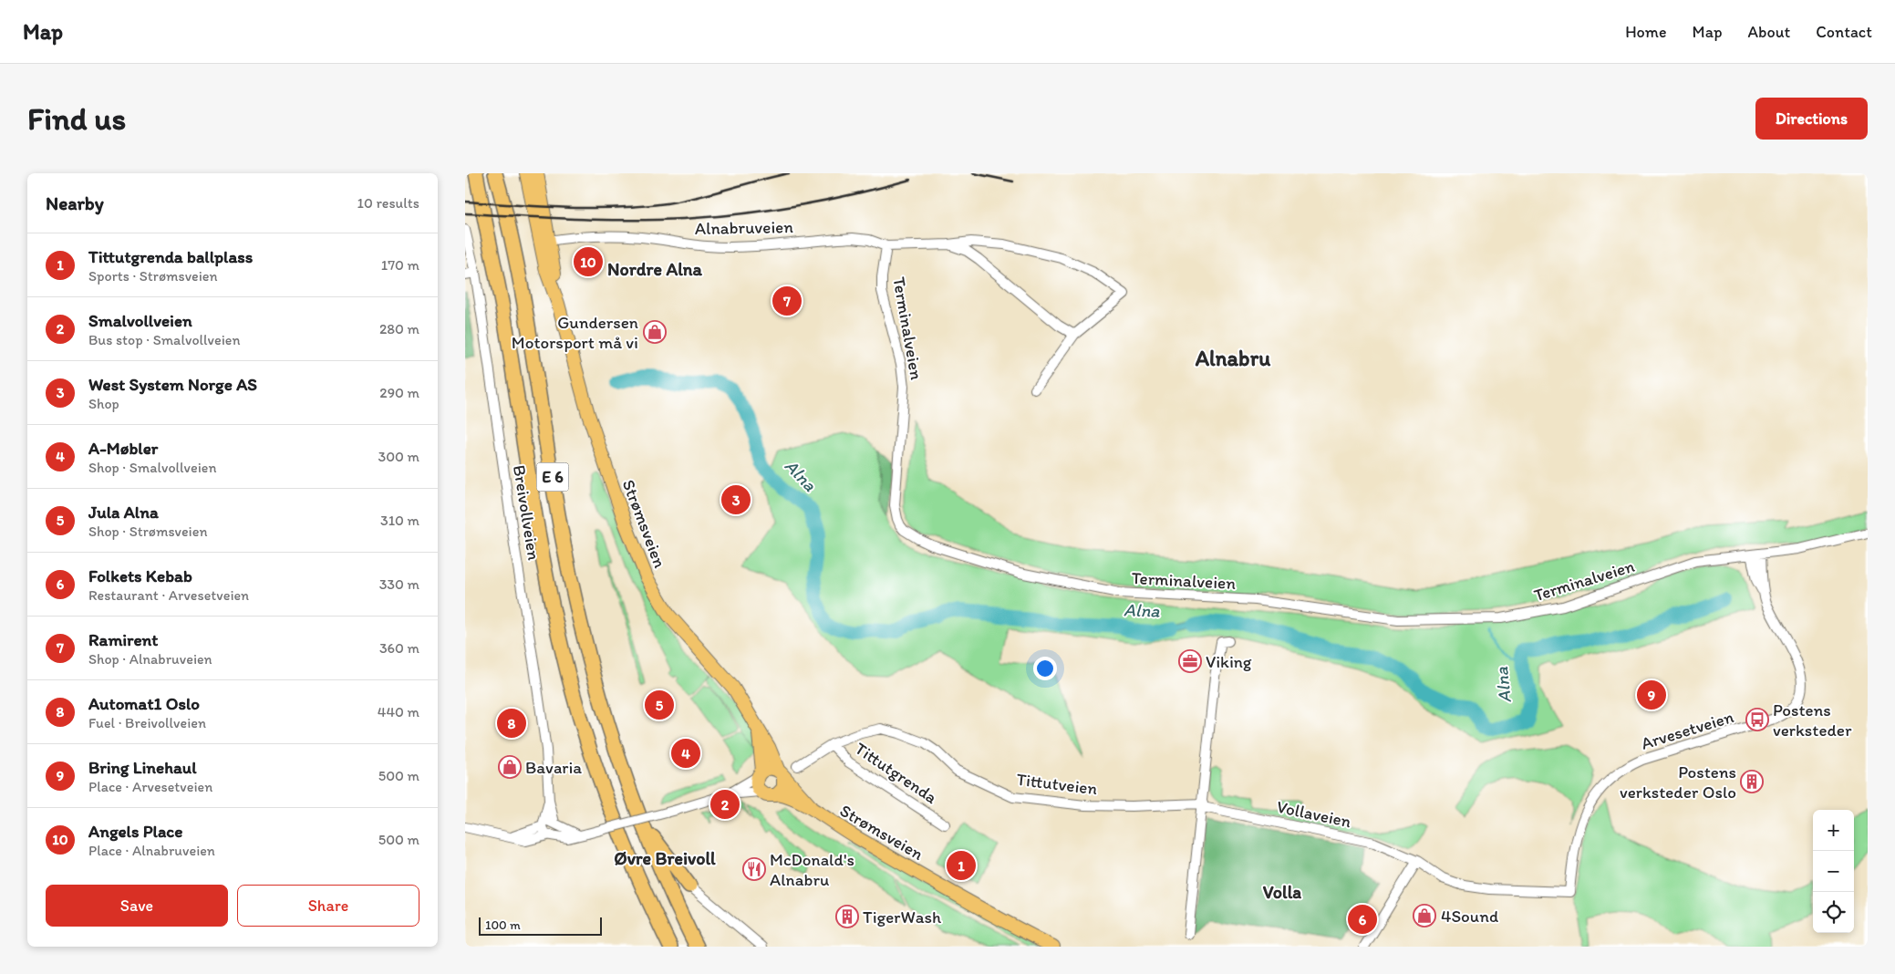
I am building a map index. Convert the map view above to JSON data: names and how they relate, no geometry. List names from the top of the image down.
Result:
{
  "streets": {
    "highway": ["E 6"],
    "main road": ["Strømsveien"],
    "street": [
      "Alnabruveien",
      "Terminalveien",
      "Breivollveien",
      "Arvesetveien",
      "Tittutgrenda",
      "Tittutveien",
      "Vollaveien"
    ]
  },
  "crossings": [
    ["Alnabruveien", "Terminalveien"],
    ["Alnabruveien", "Strømsveien"],
    ["Terminalveien", "Arvesetveien"],
    ["Arvesetveien", "Vollaveien"],
    ["Tittutgrenda", "Tittutveien"],
    ["Tittutveien", "Vollaveien"]
  ],
  "districts": [
    "Nordre Alna",
    "Alnabru",
    "Øvre Breivoll",
    "Volla"
  ],
  "water": ["Alna"],
  "places": {
    "shop": ["Gundersen Motorsport må vi", "Bavaria", "4Sound"],
    "office": ["Viking"],
    "bus stop": ["Postens verksteder"],
    "building": ["Postens verksteder Oslo", "TigerWash"],
    "restaurant": ["McDonald's Alnabru"]
  },
  "scale_bar": "100 m",
  "page": {
    "header": "Map",
    "nav": [
      "Home",
      "Map",
      "About",
      "Contact"
    ],
    "buttons": [
      "Directions",
      ["Save", "Share"]
    ],
    "title": "Find us",
    "heading": ["Nearby", "10 results"],
    "list": [
      {
        "mark": "1",
        "name": "Tittutgrenda ballplass",
        "note": "Sports · Strømsveien",
        "value": "170 m"
      },
      {
        "mark": "2",
        "name": "Smalvollveien",
        "note": "Bus stop · Smalvollveien",
        "value": "280 m"
      },
      {
        "mark": "3",
        "name": "West System Norge AS",
        "note": "Shop",
        "value": "290 m"
      },
      {
        "mark": "4",
        "name": "A-Møbler",
        "note": "Shop · Smalvollveien",
        "value": "300 m"
      },
      {
        "mark": "5",
        "name": "Jula Alna",
        "note": "Shop · Strømsveien",
        "value": "310 m"
      },
      {
        "mark": "6",
        "name": "Folkets Kebab",
        "note": "Restaurant · Arvesetveien",
        "value": "330 m"
      },
      {
        "mark": "7",
        "name": "Ramirent",
        "note": "Shop · Alnabruveien",
        "value": "360 m"
      },
      {
        "mark": "8",
        "name": "Automat1 Oslo",
        "note": "Fuel · Breivollveien",
        "value": "440 m"
      },
      {
        "mark": "9",
        "name": "Bring Linehaul",
        "note": "Place · Arvesetveien",
        "value": "500 m"
      },
      {
        "mark": "10",
        "name": "Angels Place",
        "note": "Place · Alnabruveien",
        "value": "500 m"
      }
    ],
    "pins": [
      "10",
      "7",
      "3",
      "9",
      "5",
      "8",
      "4",
      "2",
      "1",
      "6"
    ],
    "map_buttons": ["+", "−"],
    "scale": "100 m"
  }
}
